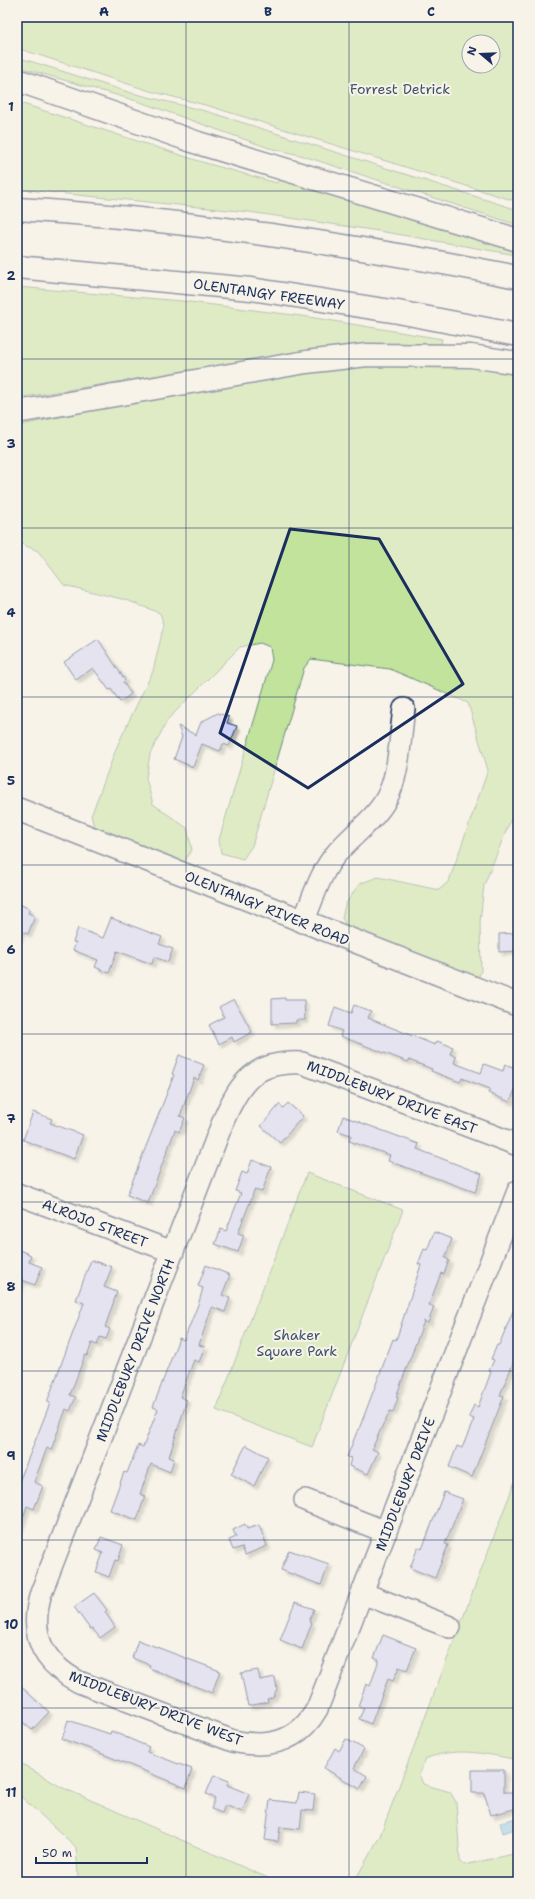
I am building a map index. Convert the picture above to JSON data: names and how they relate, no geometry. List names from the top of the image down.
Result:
{
  "streets": {
    "main road": ["OLENTANGY FREEWAY", "OLENTANGY RIVER ROAD"],
    "street": [
      "MIDDLEBURY DRIVE EAST",
      "ALROJO STREET",
      "MIDDLEBURY DRIVE NORTH",
      "MIDDLEBURY DRIVE",
      "MIDDLEBURY DRIVE WEST"
    ]
  },
  "crossings": [
    ["MIDDLEBURY DRIVE EAST", "MIDDLEBURY DRIVE NORTH"],
    ["ALROJO STREET", "MIDDLEBURY DRIVE NORTH"],
    ["MIDDLEBURY DRIVE NORTH", "MIDDLEBURY DRIVE WEST"],
    ["MIDDLEBURY DRIVE", "MIDDLEBURY DRIVE WEST"]
  ],
  "parks": ["Forrest Detrick", "Shaker Square Park"],
  "scale_bar": "50 m",
  "north": "left",
  "grid": {
    "columns": ["A", "B", "C"],
    "rows": [
      "1",
      "2",
      "3",
      "4",
      "5",
      "6",
      "7",
      "8",
      "9",
      "10",
      "11"
    ]
  }
}
